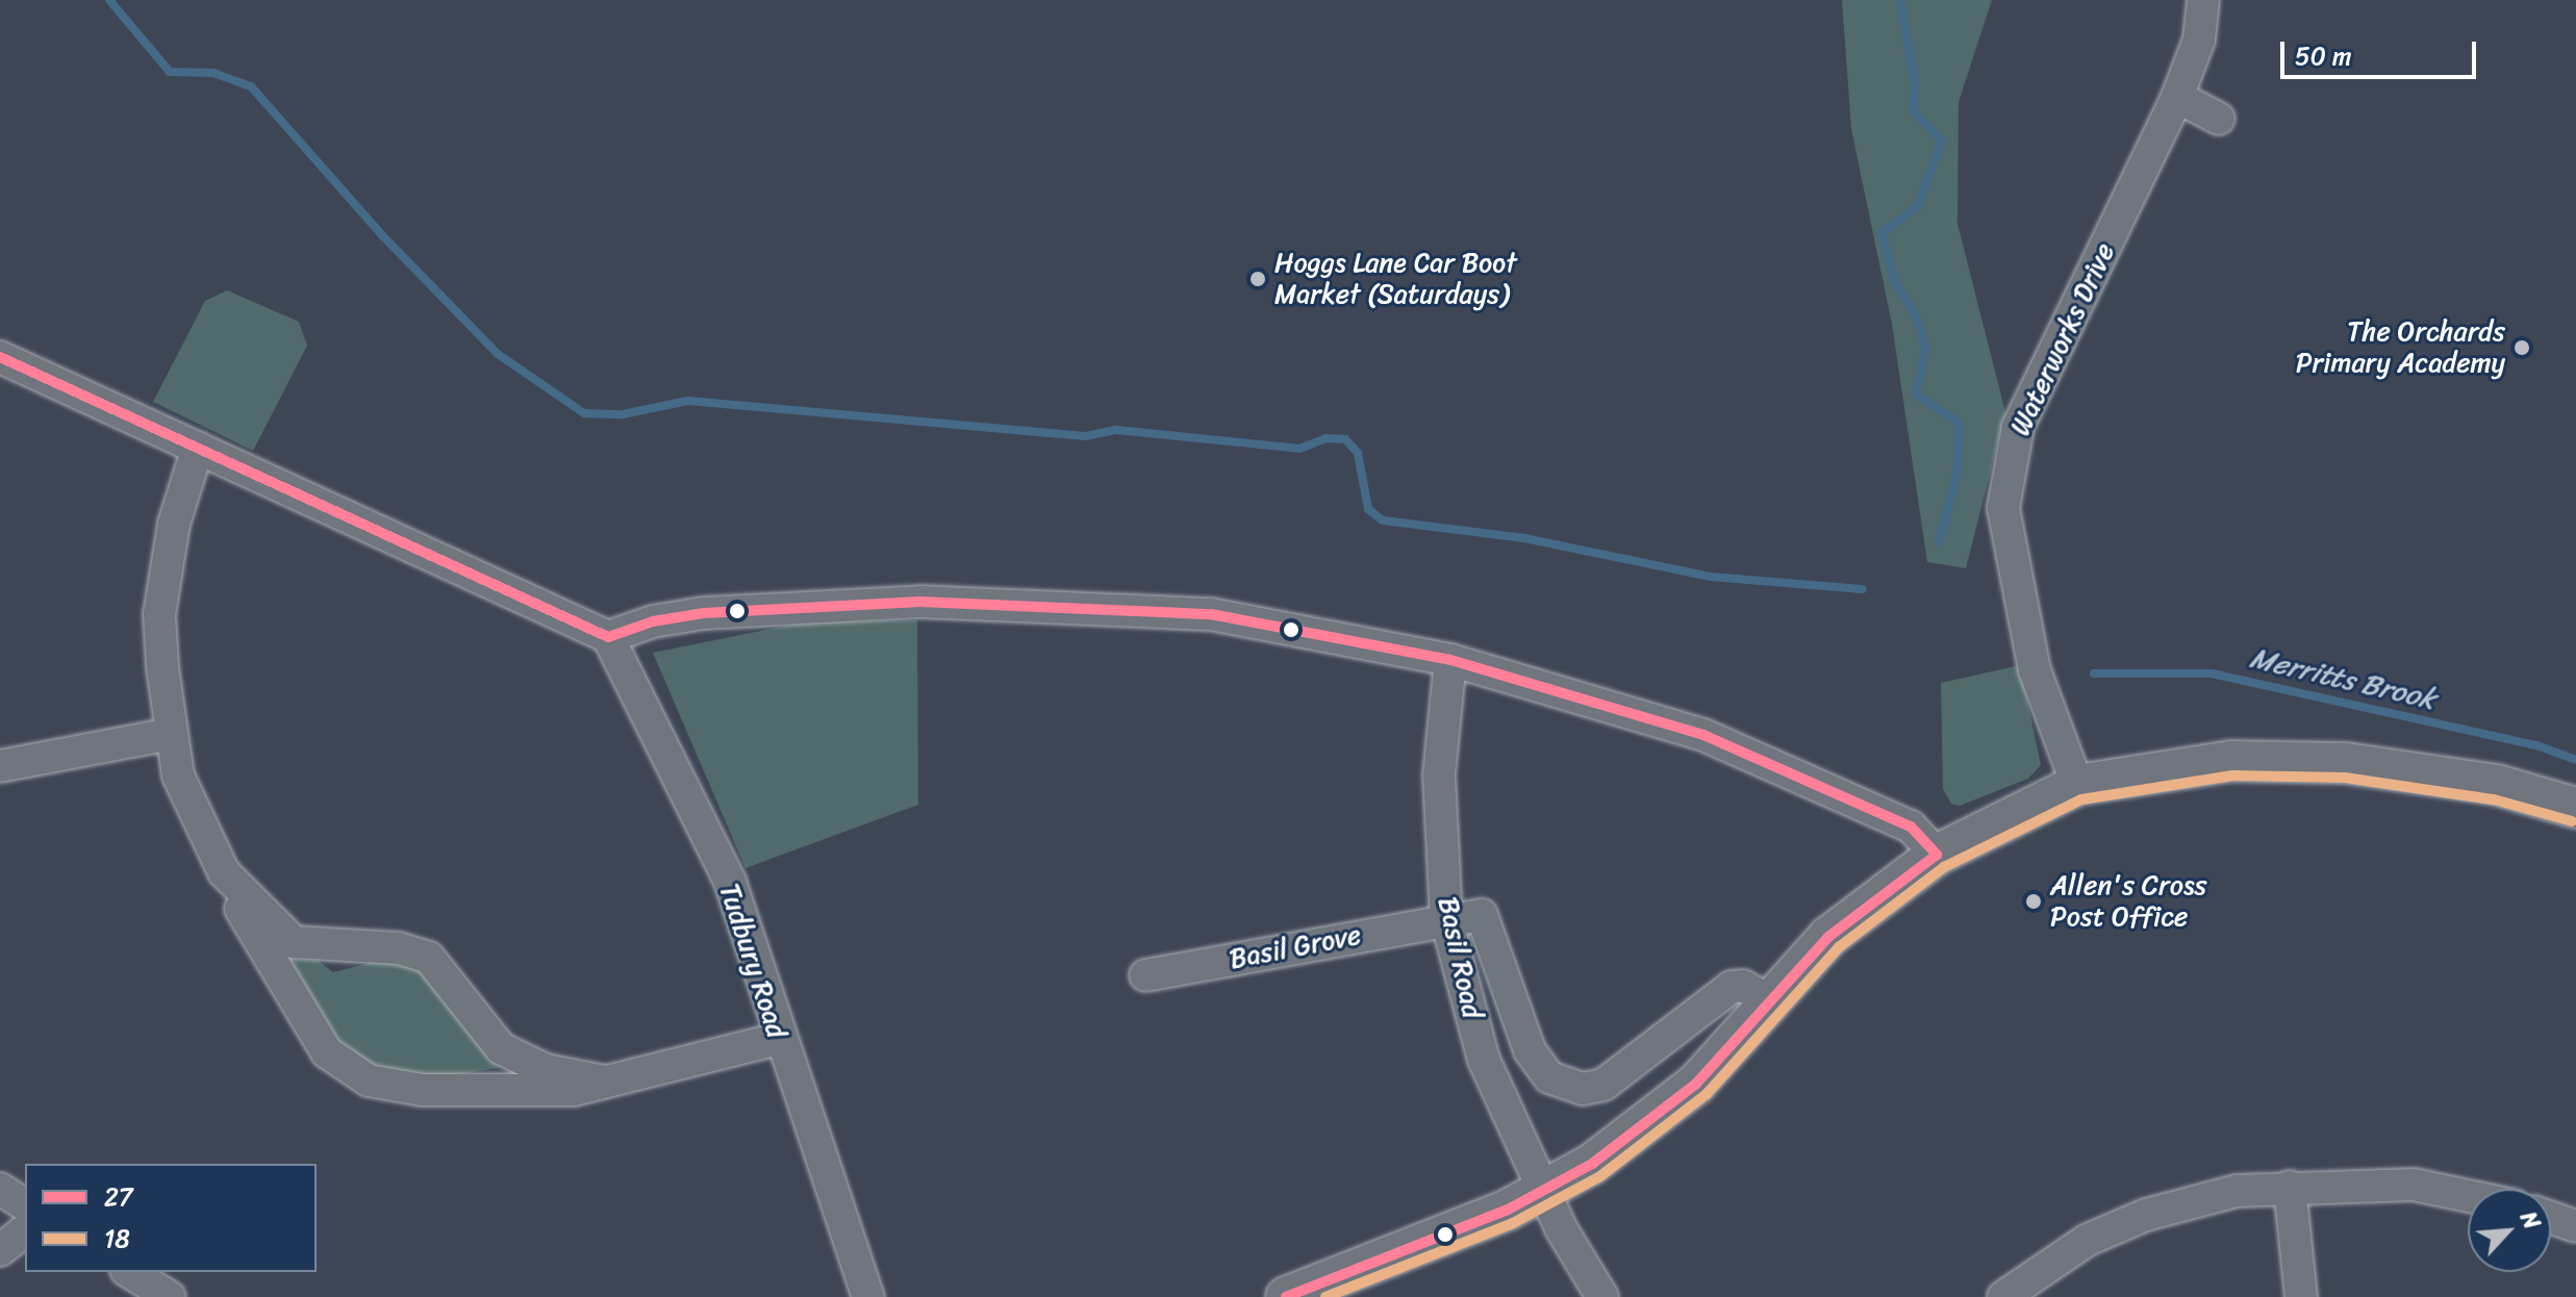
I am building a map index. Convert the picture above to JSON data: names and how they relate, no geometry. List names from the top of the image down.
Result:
{
  "streets": {
    "street": [
      "Waterworks Drive",
      "Basil Grove",
      "Basil Road",
      "Tudbury Road"
    ]
  },
  "crossings": [
    ["Basil Grove", "Basil Road"]
  ],
  "water": ["Merritts Brook"],
  "places": ["Hoggs Lane Car Boot Market (Saturdays)", "The Orchards Primary Academy", "Allen's Cross Post Office"],
  "lines": ["transit line 27", "transit line 18"],
  "legend": ["27", "18"],
  "scale_bar": "50 m",
  "north": "top right"
}
